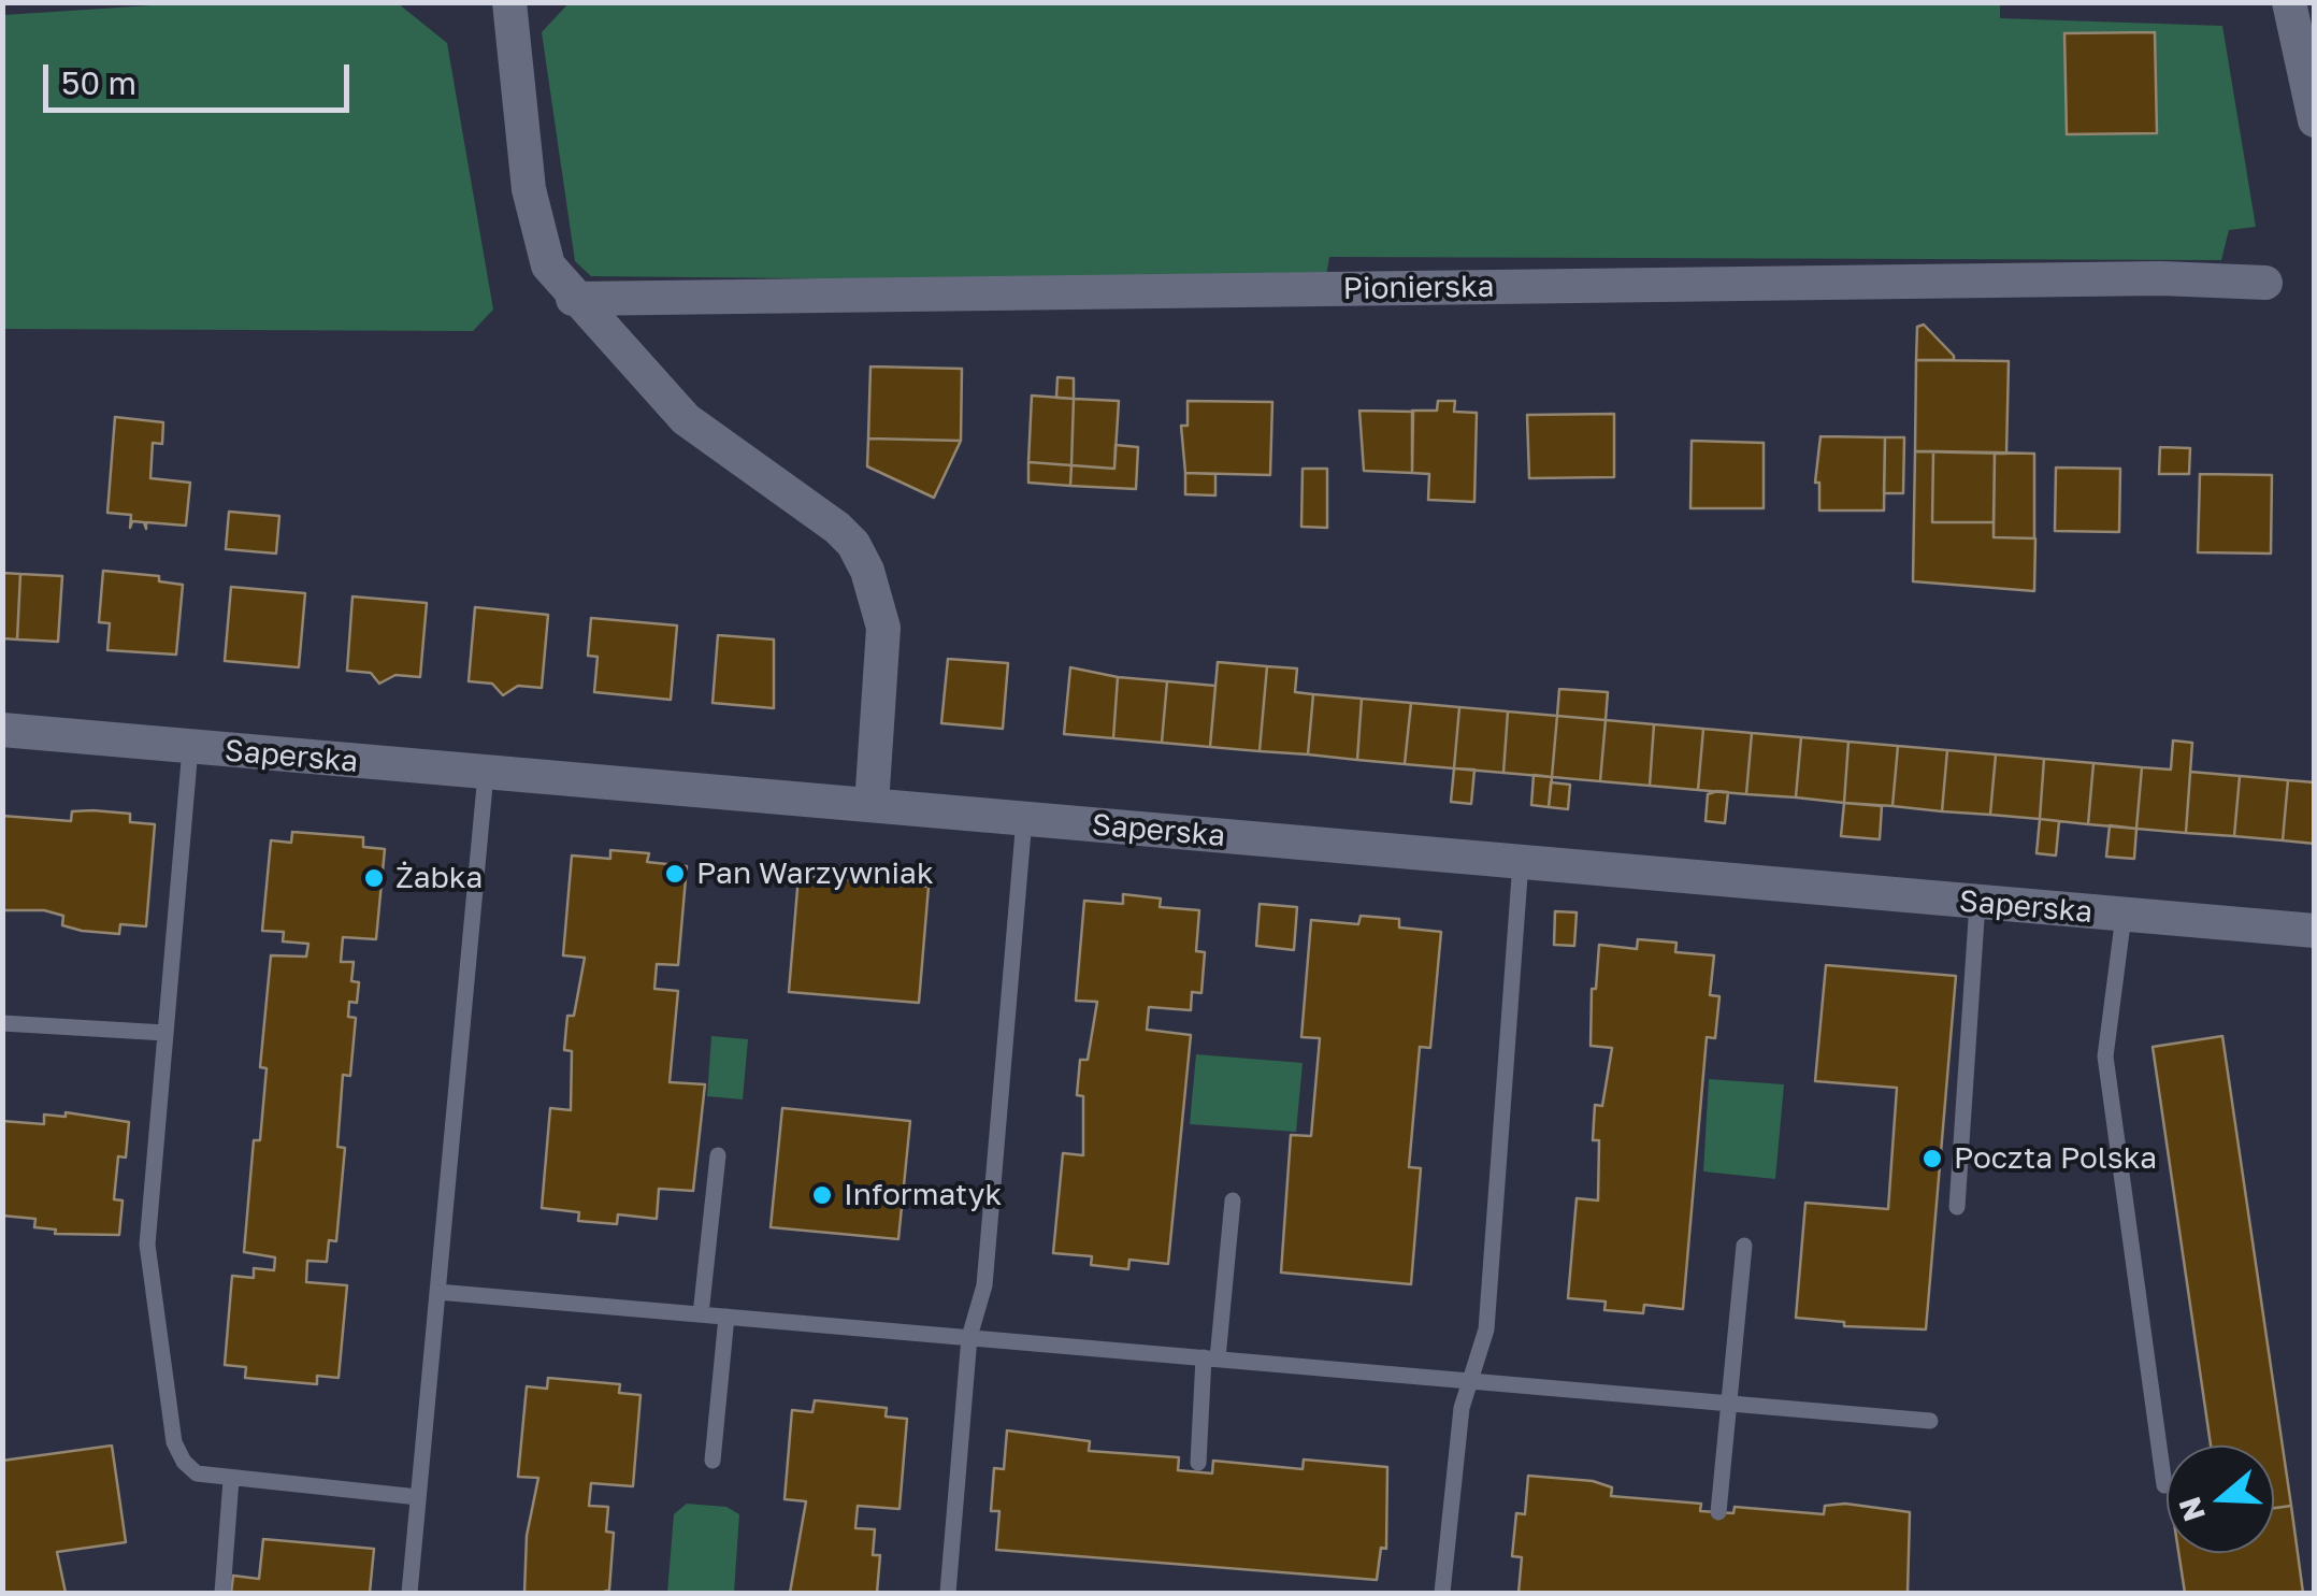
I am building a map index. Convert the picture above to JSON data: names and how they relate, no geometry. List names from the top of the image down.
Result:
{
  "streets": {
    "street": ["Pionierska", "Saperska"]
  },
  "places": [
    "Pan Warzywniak",
    "Żabka",
    "Poczta Polska",
    "Informatyk"
  ],
  "scale_bar": "50 m",
  "north": "left"
}
